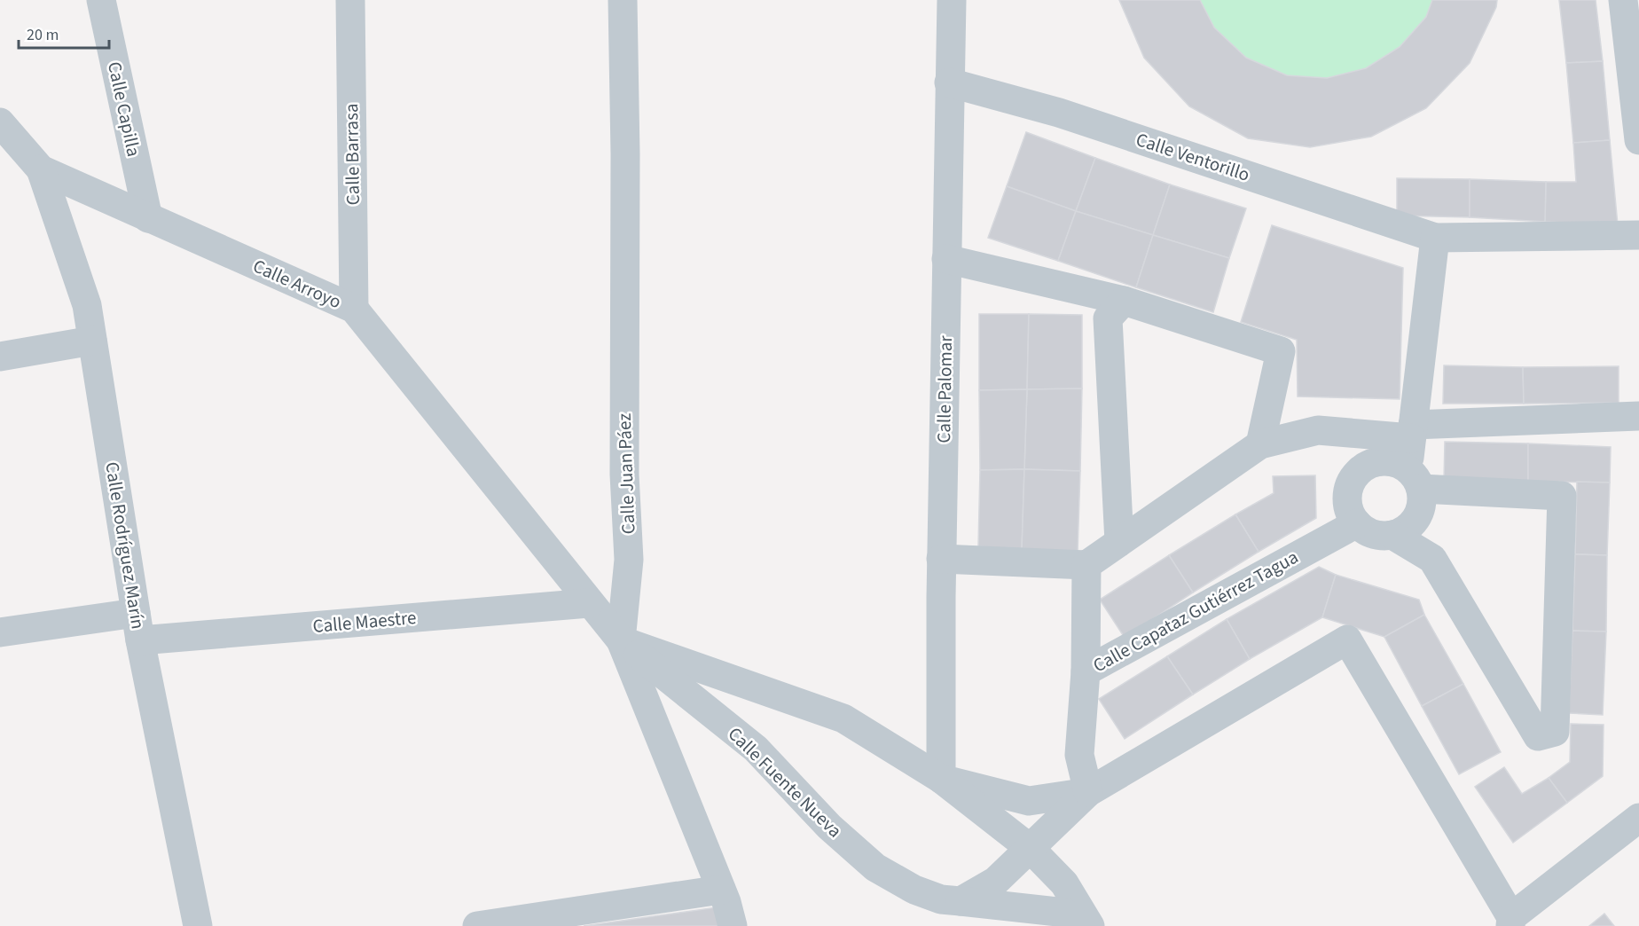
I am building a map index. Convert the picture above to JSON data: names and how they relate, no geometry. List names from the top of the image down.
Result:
{
  "streets": {
    "street": [
      "Calle Capilla",
      "Calle Barrasa",
      "Calle Ventorillo",
      "Calle Arroyo",
      "Calle Palomar",
      "Calle Juan Páez",
      "Calle Rodríguez Marín",
      "Calle Capataz Gutiérrez Tagua",
      "Calle Maestre",
      "Calle Fuente Nueva"
    ]
  },
  "crossings": [
    ["Calle Capilla", "Calle Arroyo"],
    ["Calle Barrasa", "Calle Arroyo"],
    ["Calle Ventorillo", "Calle Palomar"],
    ["Calle Arroyo", "Calle Juan Páez"],
    ["Calle Arroyo", "Calle Rodríguez Marín"],
    ["Calle Arroyo", "Calle Maestre"],
    ["Calle Arroyo", "Calle Fuente Nueva"],
    ["Calle Juan Páez", "Calle Fuente Nueva"],
    ["Calle Rodríguez Marín", "Calle Maestre"]
  ],
  "scale_bar": "20 m"
}
